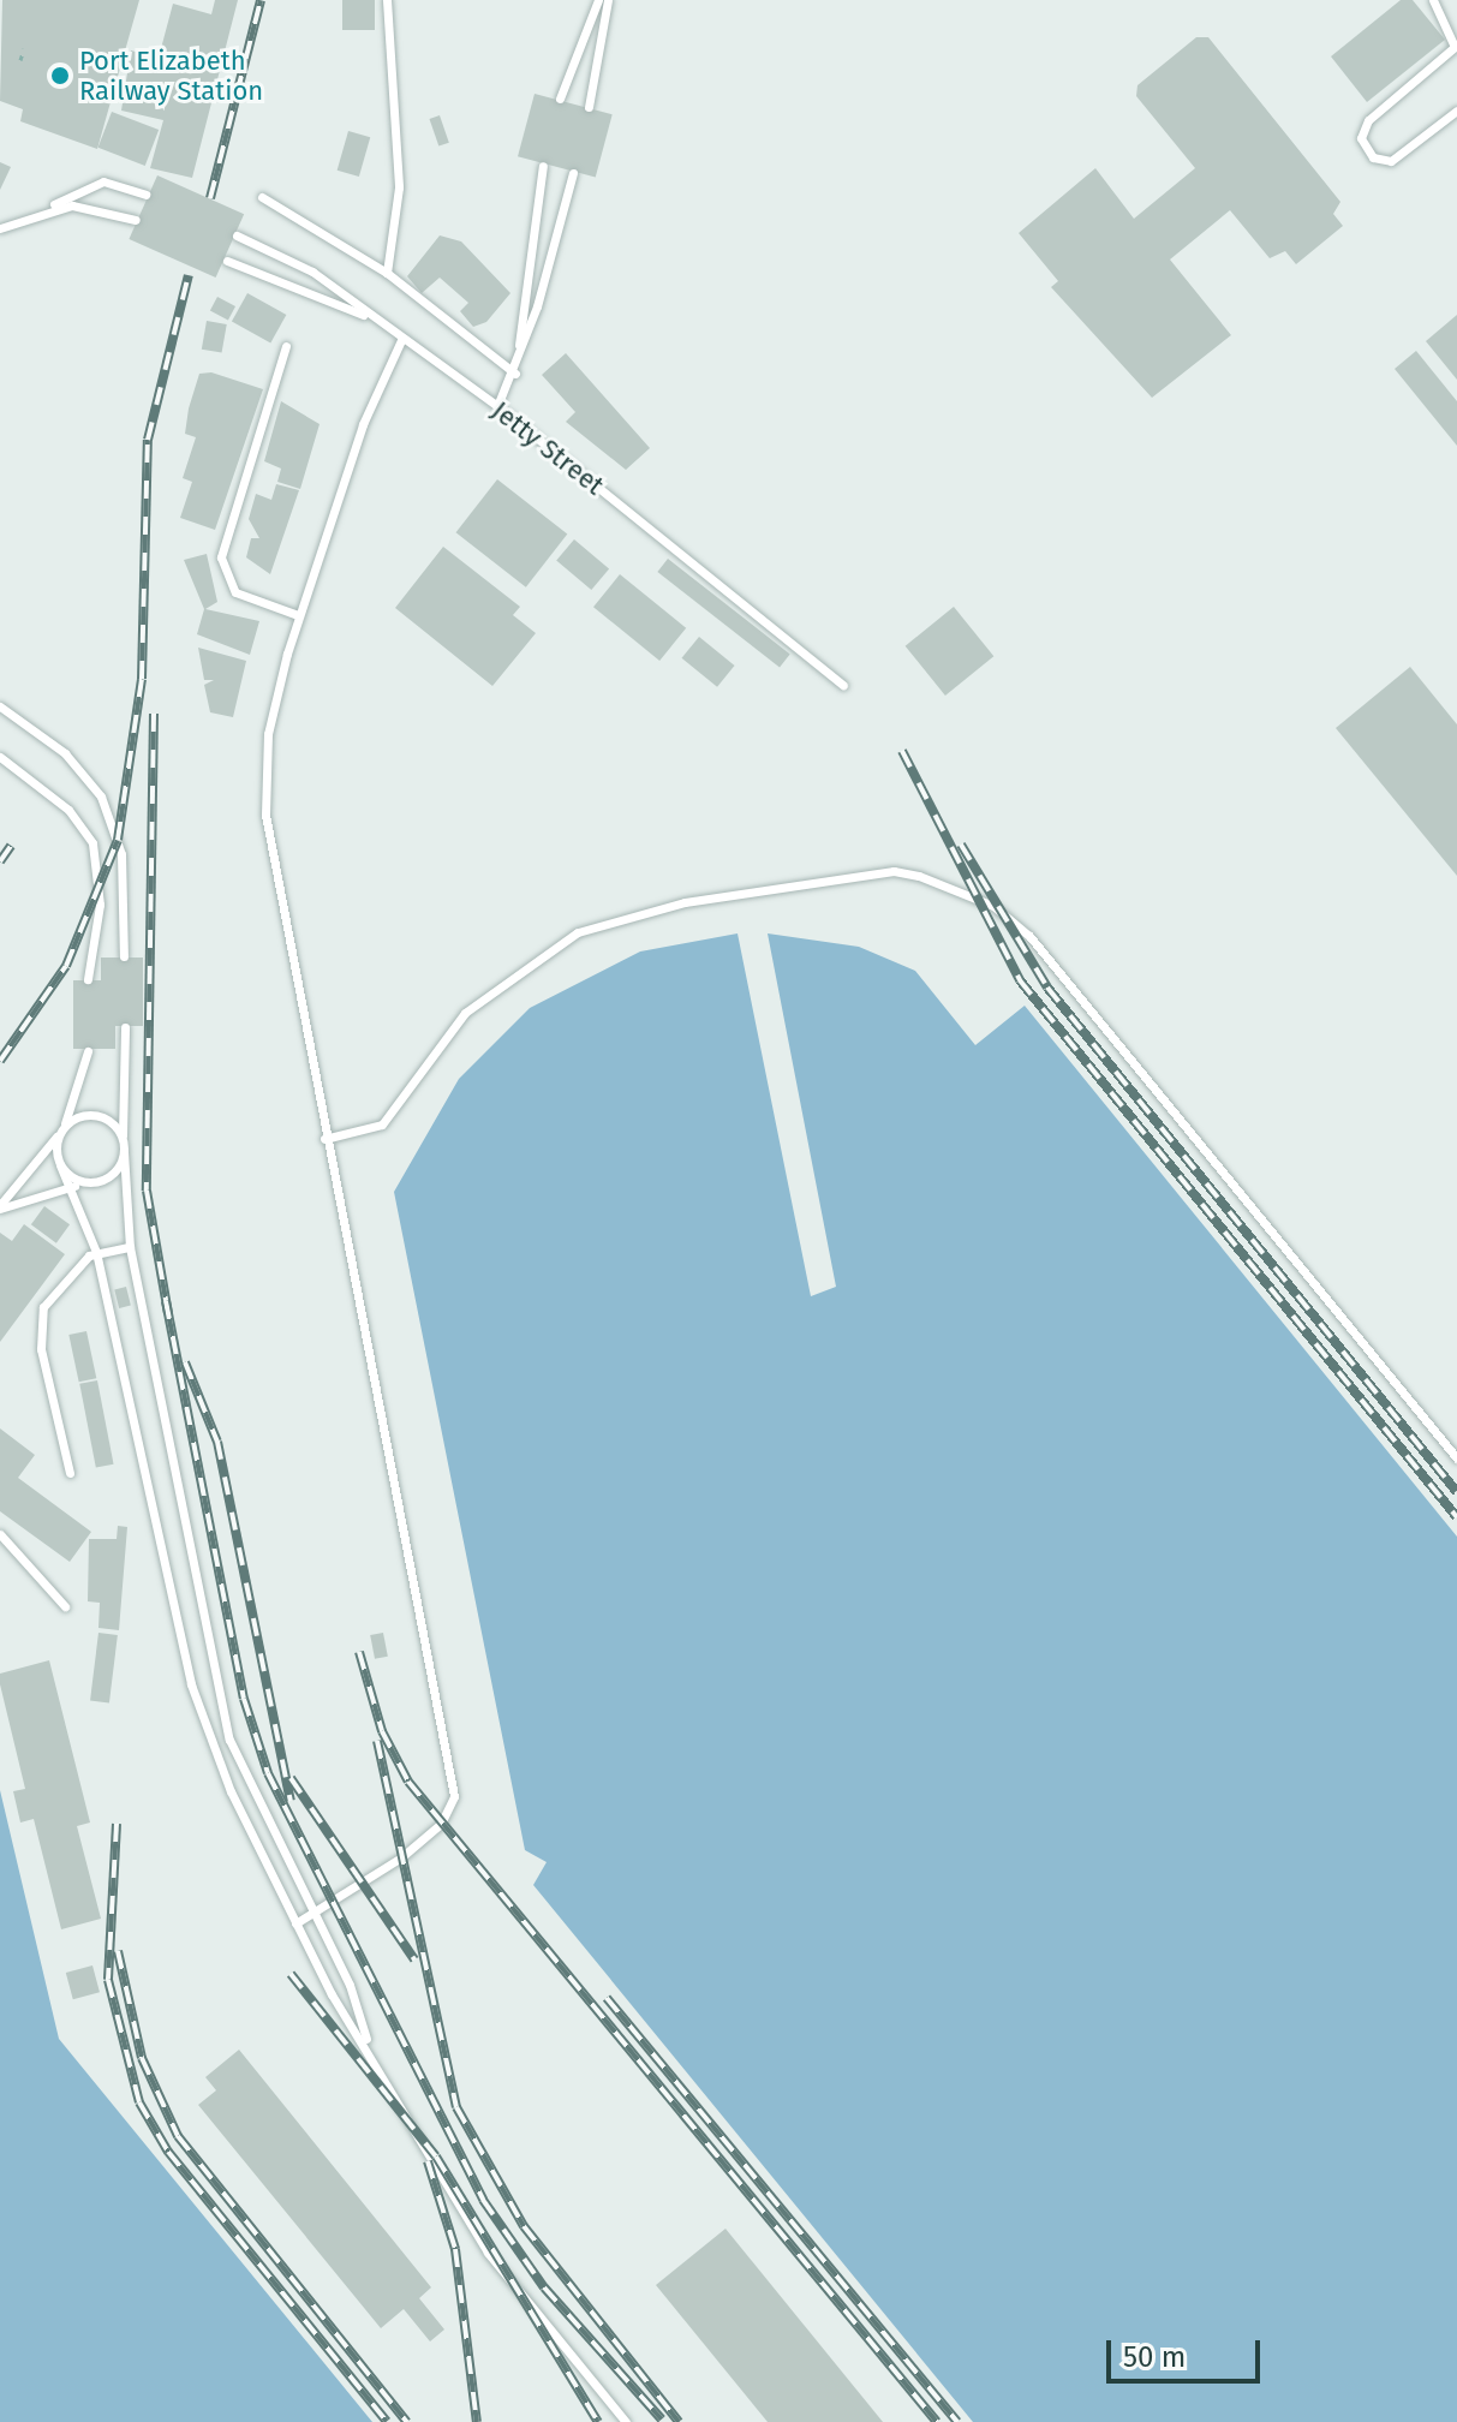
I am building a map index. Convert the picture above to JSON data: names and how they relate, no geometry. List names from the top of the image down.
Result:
{
  "streets": {
    "lane": ["Jetty Street"]
  },
  "places": ["Port Elizabeth Railway Station"],
  "scale_bar": "50 m"
}
